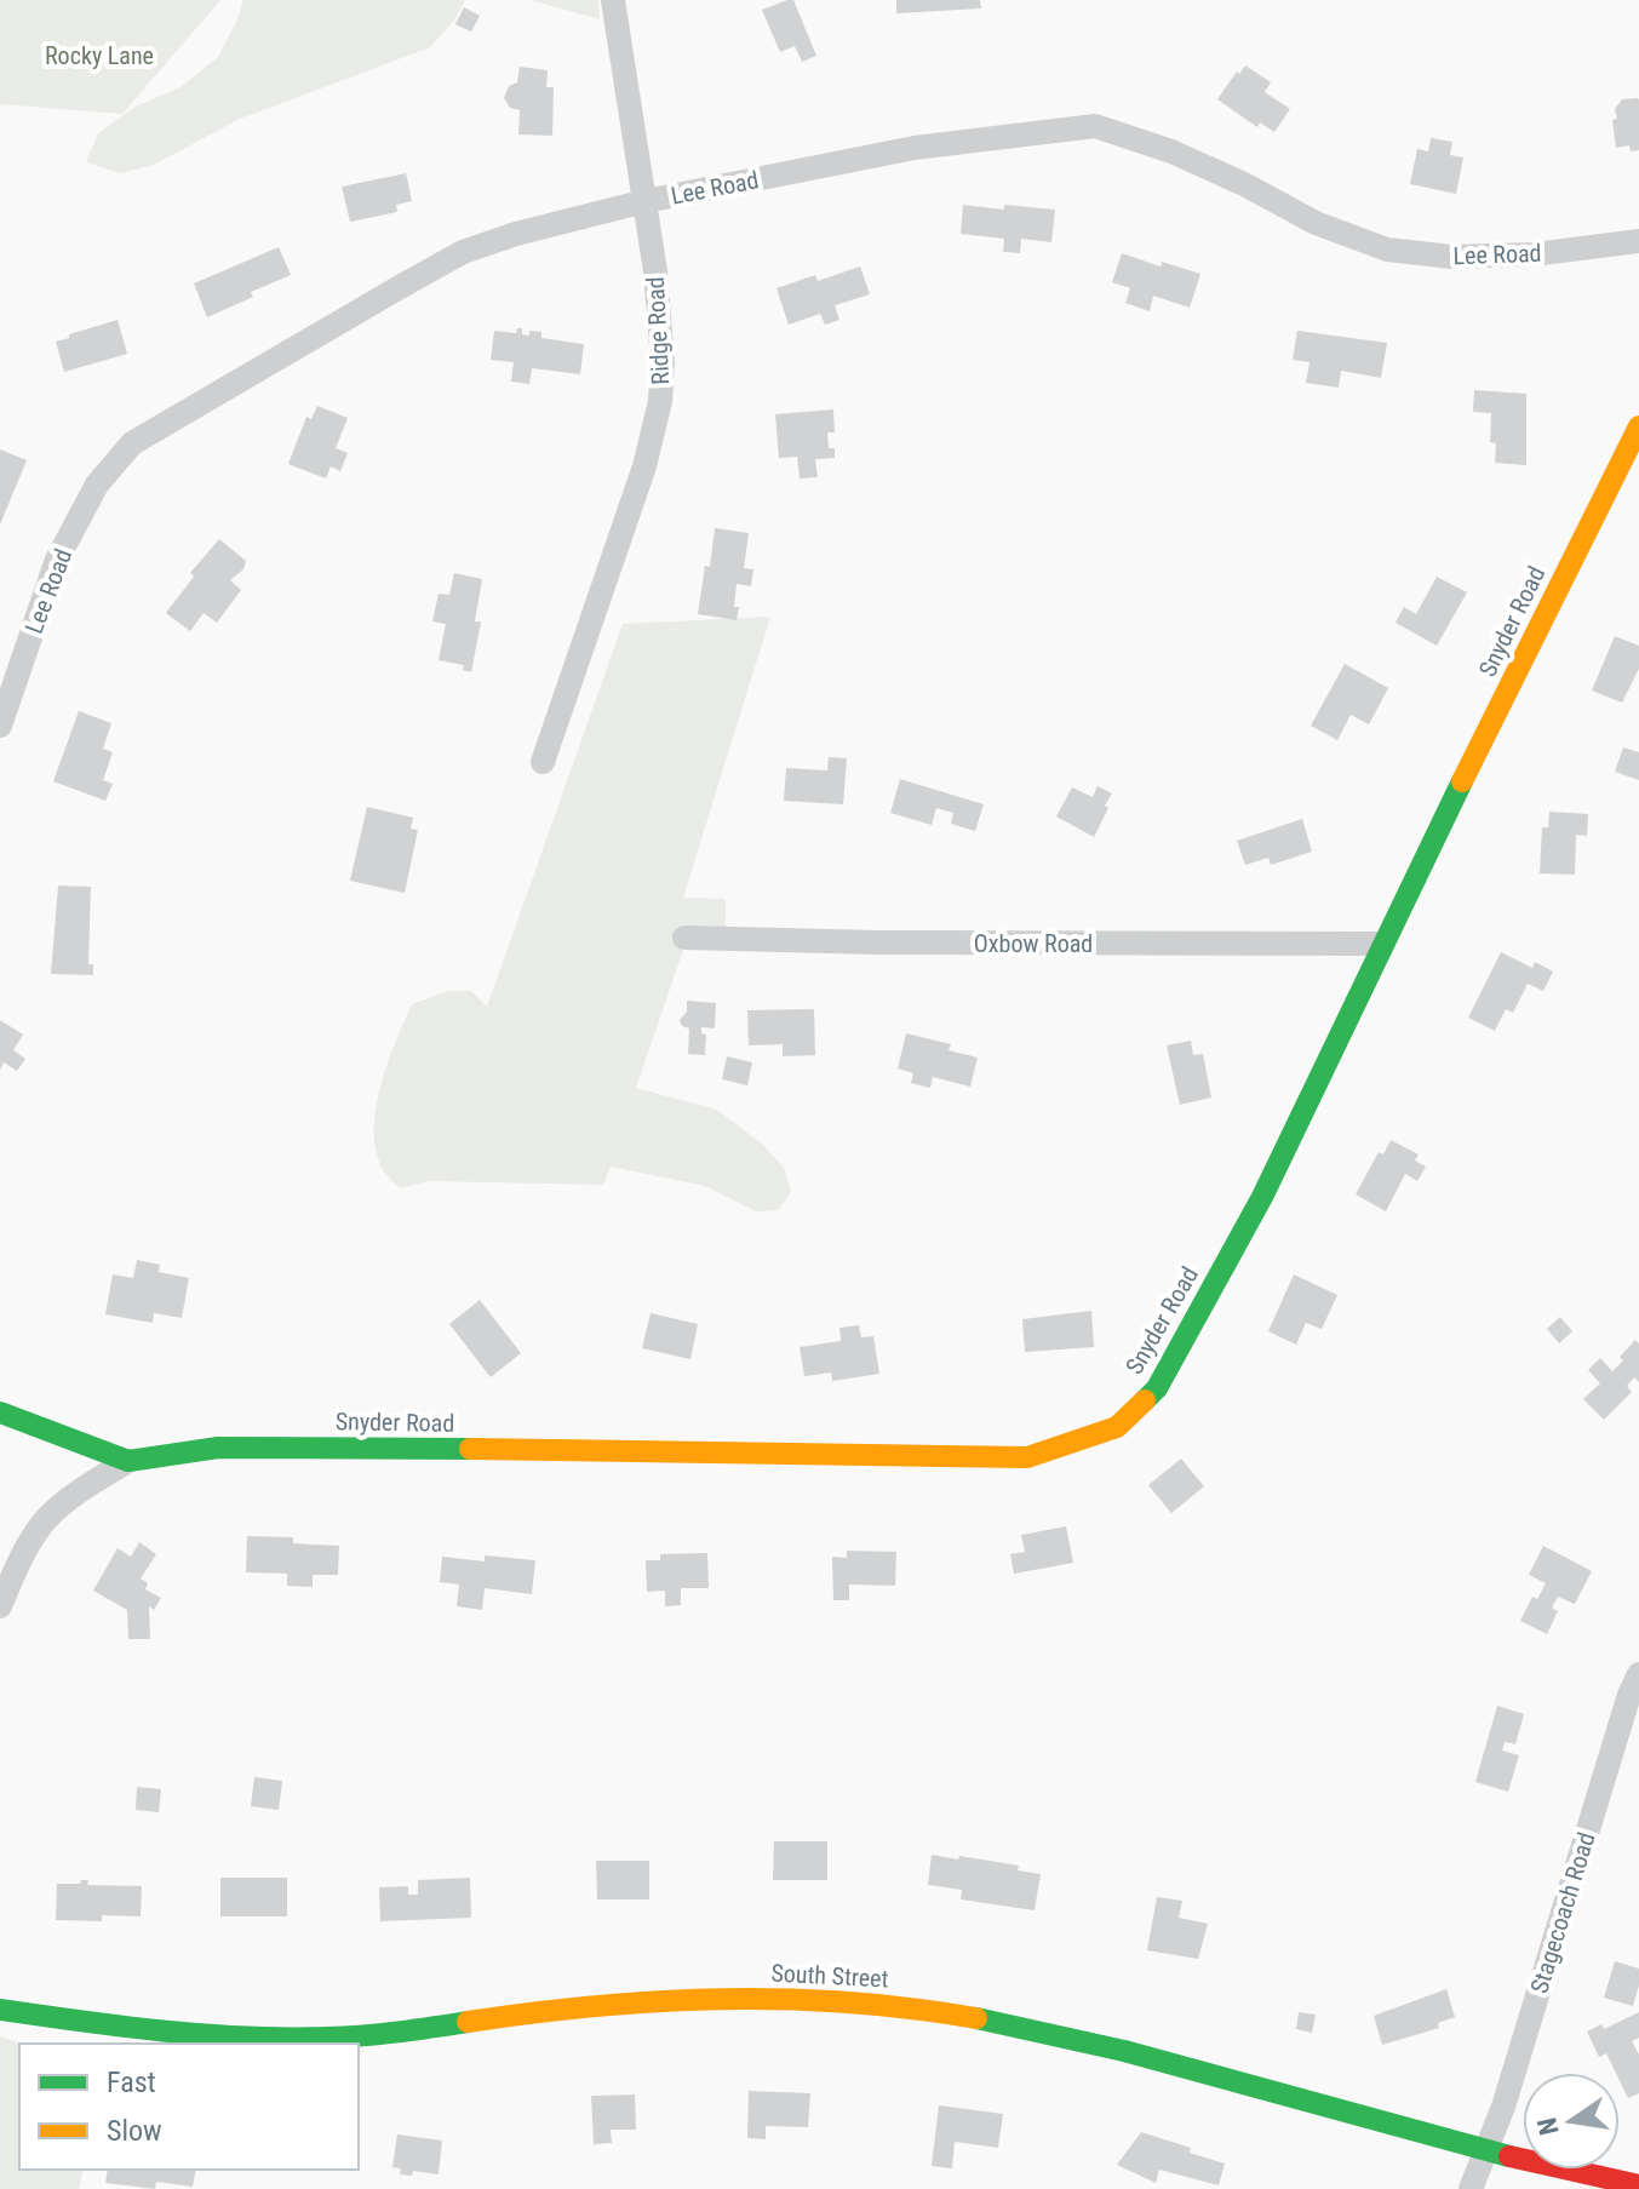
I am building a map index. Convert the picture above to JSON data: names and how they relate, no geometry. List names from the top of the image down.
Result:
{
  "streets": {
    "street": [
      "Lee Road",
      "Ridge Road",
      "Snyder Road",
      "Oxbow Road",
      "Stagecoach Road",
      "South Street"
    ]
  },
  "crossings": [
    ["Lee Road", "Ridge Road"],
    ["Snyder Road", "Oxbow Road"],
    ["Stagecoach Road", "South Street"]
  ],
  "parks": ["Rocky Lane"],
  "legend": ["Fast", "Slow"],
  "north": "left"
}
